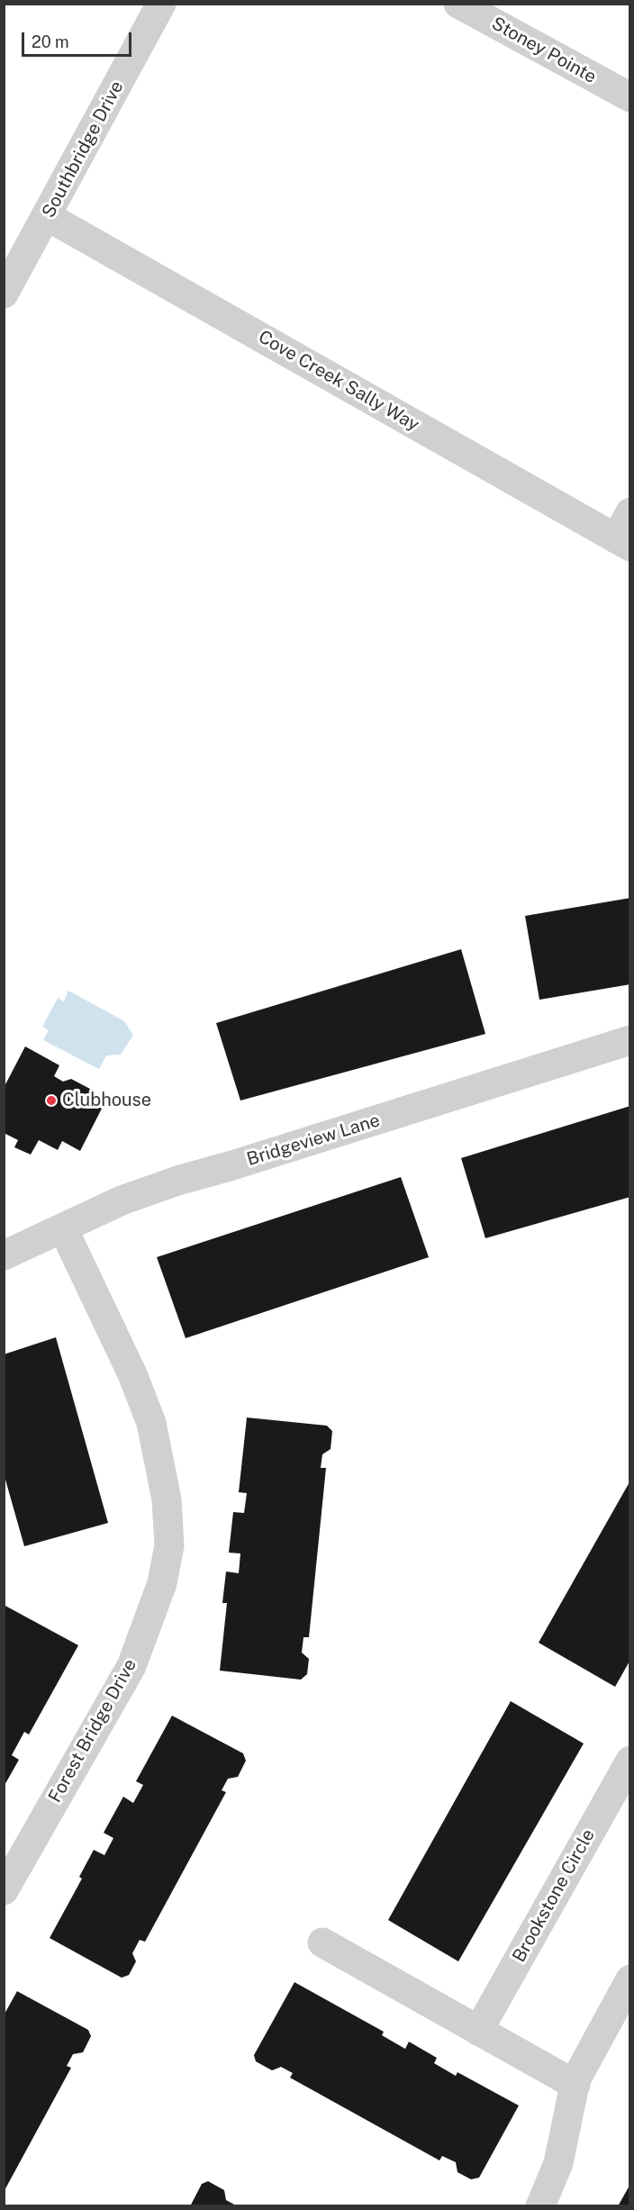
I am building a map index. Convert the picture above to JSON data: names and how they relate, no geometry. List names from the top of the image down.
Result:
{
  "streets": {
    "street": [
      "Stoney Pointe",
      "Southbridge Drive",
      "Cove Creek Sally Way",
      "Bridgeview Lane",
      "Forest Bridge Drive",
      "Brookstone Circle"
    ]
  },
  "crossings": [
    ["Southbridge Drive", "Cove Creek Sally Way"],
    ["Bridgeview Lane", "Forest Bridge Drive"]
  ],
  "places": ["Clubhouse"],
  "scale_bar": "20 m"
}
